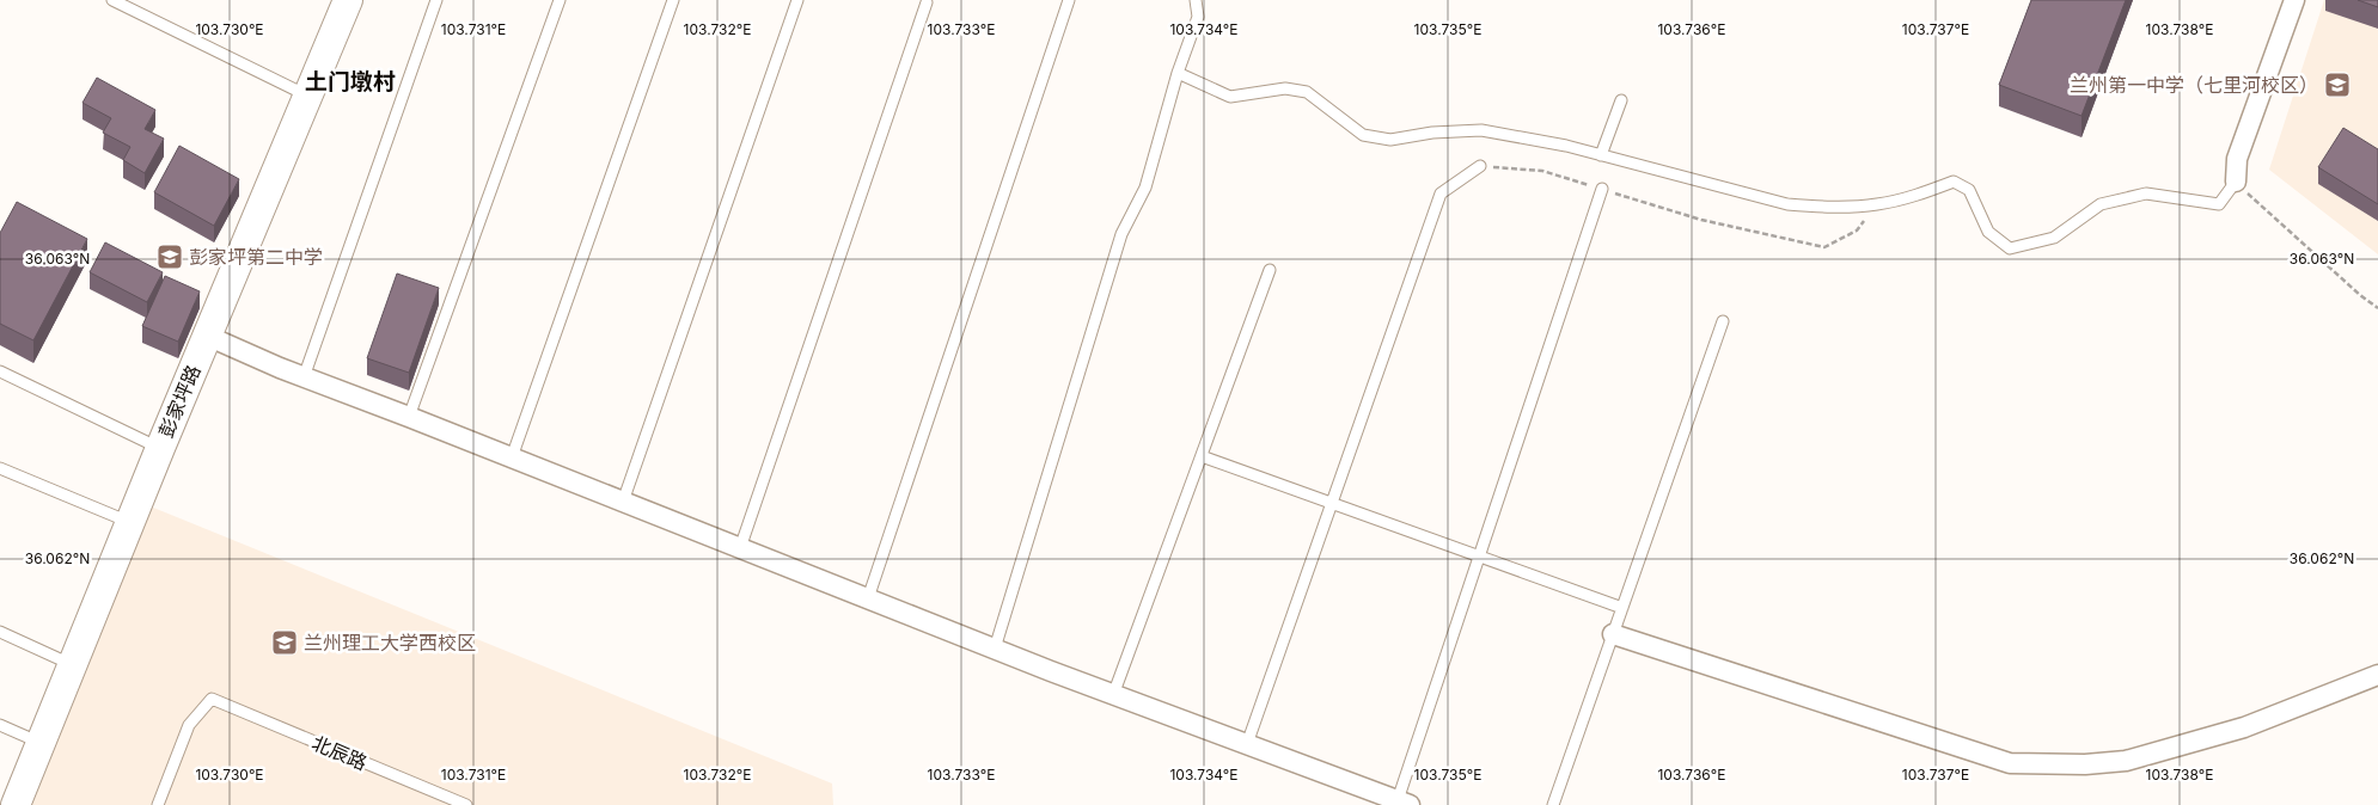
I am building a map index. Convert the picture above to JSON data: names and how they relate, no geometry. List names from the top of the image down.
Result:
{
  "streets": {
    "street": ["彭家坪路"],
    "lane": ["北辰路"]
  },
  "districts": ["土门墩村"],
  "places": {
    "school or university": ["兰州第一中学（七里河校区）", "彭家坪第二中学", "兰州理工大学西校区"]
  },
  "coordinates": [
    "103.730°E",
    "103.731°E",
    "103.732°E",
    "103.733°E",
    "103.734°E",
    "103.735°E",
    "103.736°E",
    "103.737°E",
    "103.738°E",
    "36.063°N",
    "36.062°N"
  ]
}
